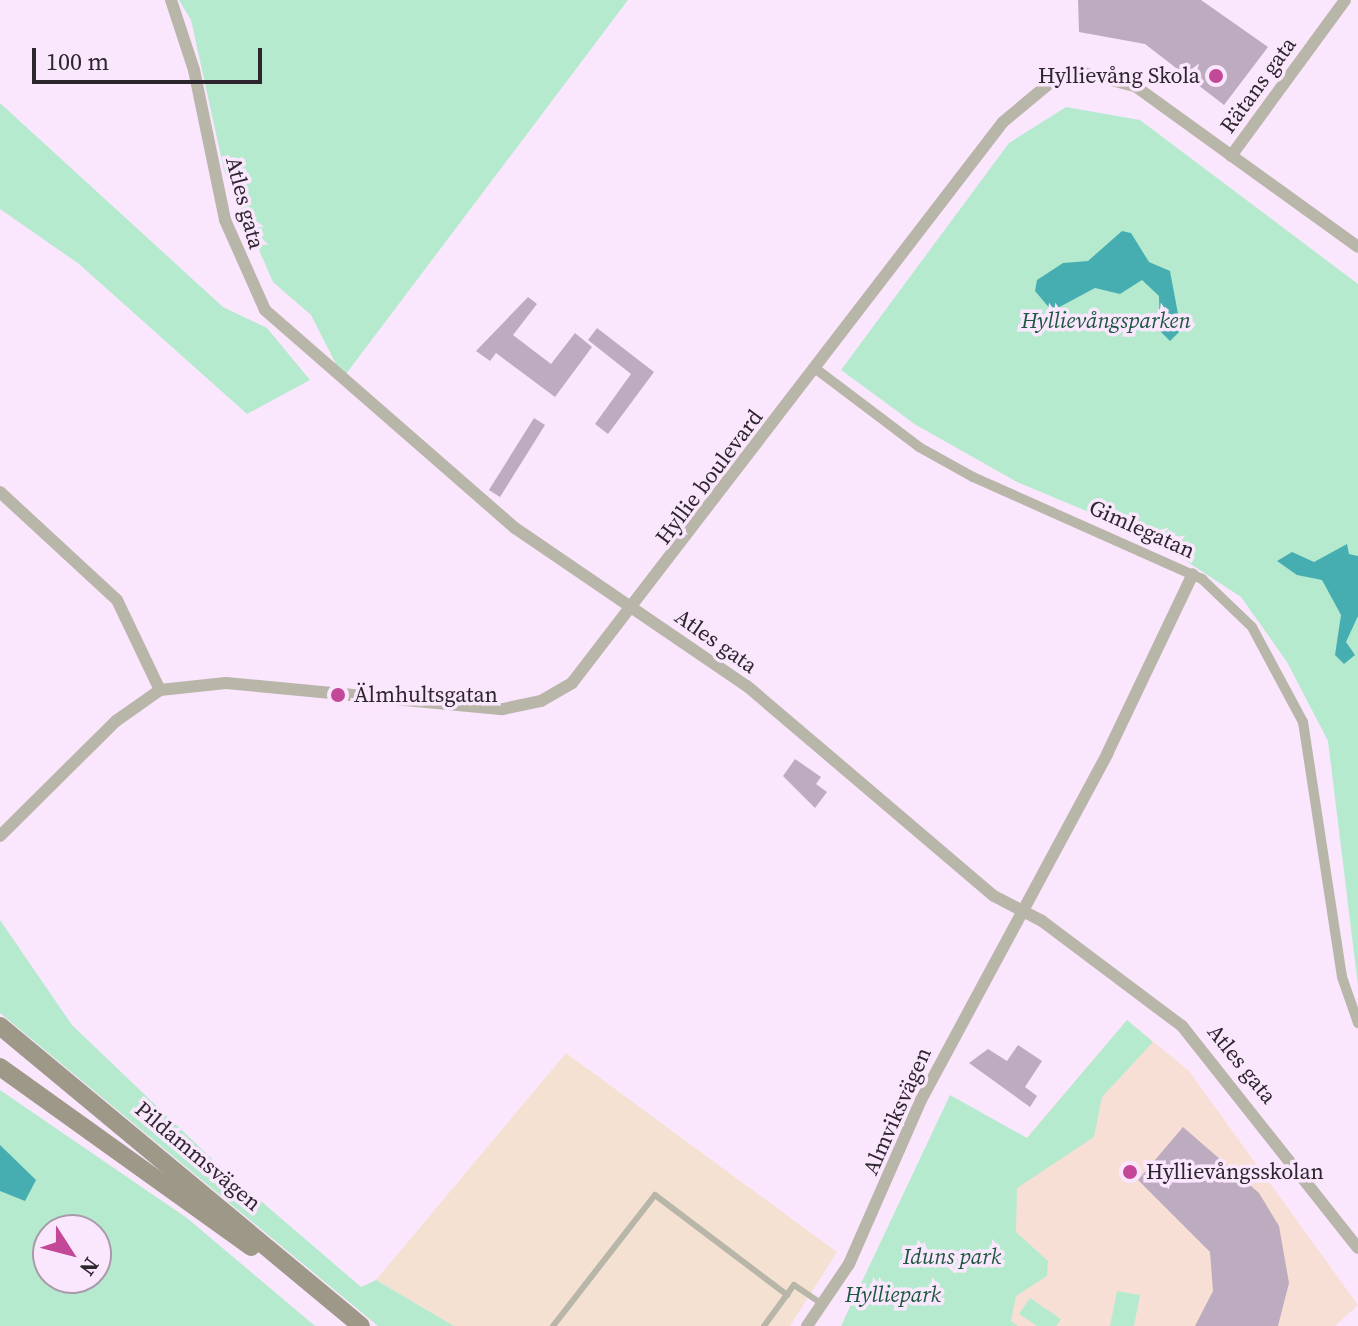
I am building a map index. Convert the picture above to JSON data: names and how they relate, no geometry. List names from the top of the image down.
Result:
{
  "streets": {
    "main road": ["Pildammsvägen"],
    "street": [
      "Rätans gata",
      "Atles gata",
      "Hyllie boulevard",
      "Gimlegatan",
      "Almviksvägen"
    ]
  },
  "crossings": [
    ["Rätans gata", "Hyllie boulevard"],
    ["Atles gata", "Hyllie boulevard"],
    ["Atles gata", "Almviksvägen"],
    ["Hyllie boulevard", "Gimlegatan"],
    ["Gimlegatan", "Almviksvägen"]
  ],
  "parks": ["Hyllievångsparken", "Iduns park", "Hylliepark"],
  "places": ["Hyllievång Skola", "Älmhultsgatan", "Hyllievångsskolan"],
  "scale_bar": "100 m",
  "north": "bottom right"
}
